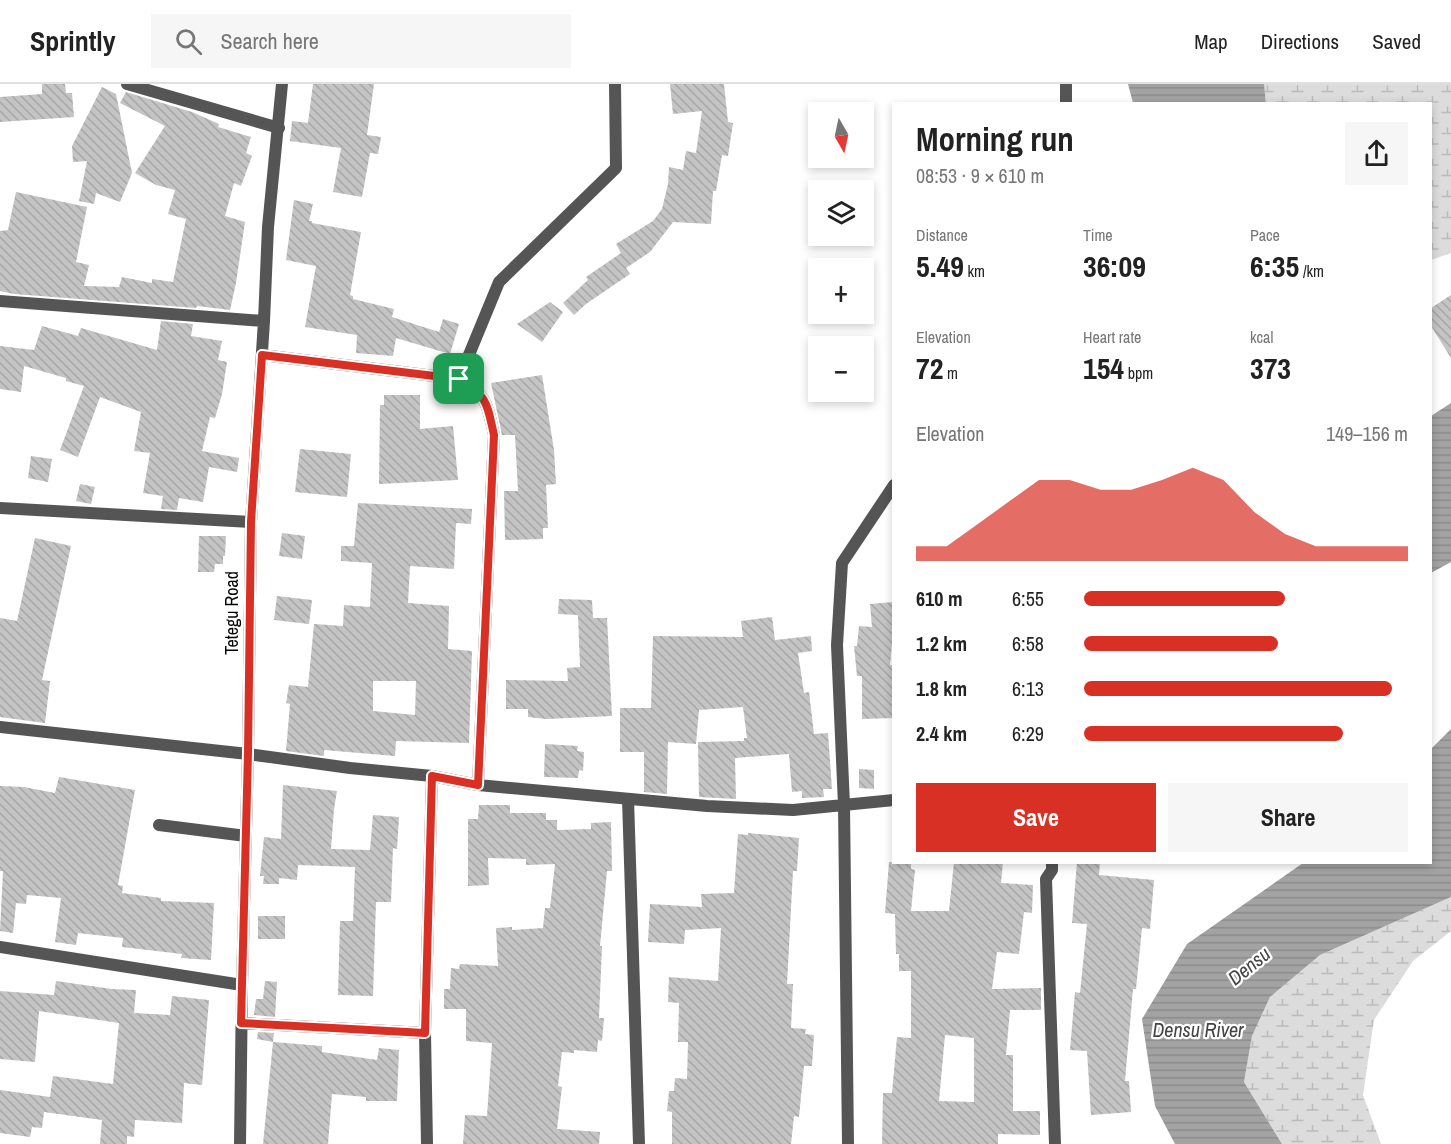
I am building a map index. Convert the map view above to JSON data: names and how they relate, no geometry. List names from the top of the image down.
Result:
{
  "streets": {
    "street": ["Tetegu Road"]
  },
  "water": ["Densu", "Densu River"],
  "north": "bottom",
  "page": {
    "header": "Sprintly",
    "search": "Search here",
    "nav": ["Map", "Directions", "Saved"],
    "map_buttons": ["+", "−"],
    "heading": ["Morning run", "08:53 · 9 × 610 m"],
    "stats": [
      ["Distance", "5.49 km"],
      ["Time", "36:09"],
      ["Pace", "6:35 /km"],
      ["Elevation", "72 m"],
      ["Heart rate", "154 bpm"],
      ["kcal", "373"]
    ],
    "chart": ["Elevation", "149–156 m"],
    "list": [
      {
        "name": "610 m",
        "note": "6:55"
      },
      {
        "name": "1.2 km",
        "note": "6:58"
      },
      {
        "name": "1.8 km",
        "note": "6:13"
      },
      {
        "name": "2.4 km",
        "note": "6:29"
      }
    ],
    "buttons": ["Save", "Share"]
  }
}
